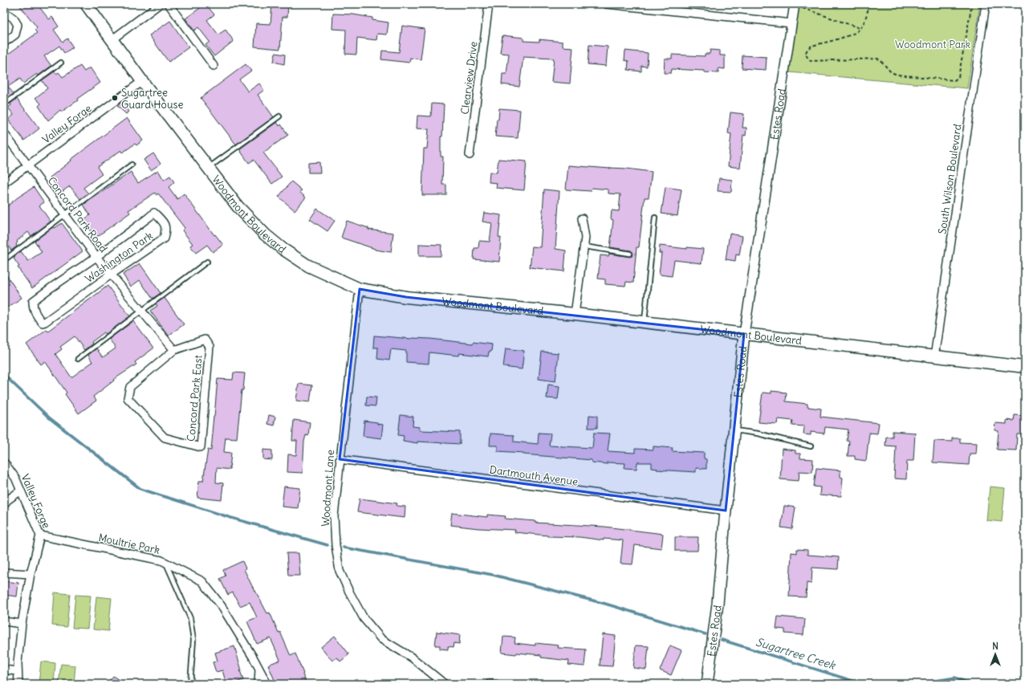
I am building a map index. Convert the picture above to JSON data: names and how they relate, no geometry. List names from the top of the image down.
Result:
{
  "streets": {
    "main road": ["Estes Road", "Woodmont Boulevard"],
    "street": [
      "Clearview Drive",
      "Valley Forge",
      "South Wilson Boulevard",
      "Concord Park Road",
      "Washington Park",
      "Concord Park East",
      "Dartmouth Avenue",
      "Woodmont Lane",
      "Moultrie Park"
    ]
  },
  "crossings": [
    ["Estes Road", "Woodmont Boulevard"],
    ["Estes Road", "Dartmouth Avenue"],
    ["Valley Forge", "Woodmont Boulevard"],
    ["Valley Forge", "Concord Park Road"],
    ["Valley Forge", "Moultrie Park"],
    ["South Wilson Boulevard", "Woodmont Boulevard"],
    ["Woodmont Boulevard", "Woodmont Lane"],
    ["Concord Park Road", "Washington Park"],
    ["Concord Park Road", "Concord Park East"],
    ["Dartmouth Avenue", "Woodmont Lane"]
  ],
  "water": ["Sugartree Creek"],
  "parks": ["Woodmont Park"],
  "places": ["Sugartree Guard House"],
  "north": "top"
}
